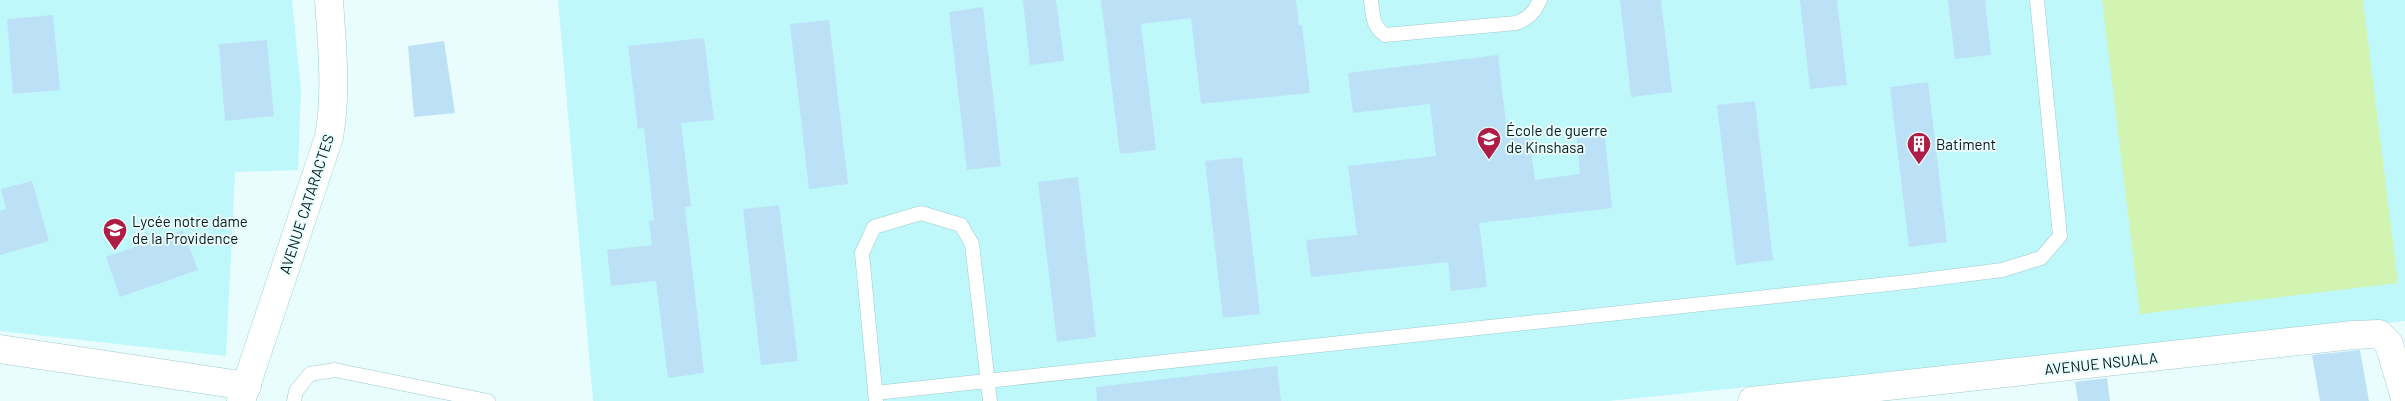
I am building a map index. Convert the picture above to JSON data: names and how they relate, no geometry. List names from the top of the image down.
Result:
{
  "streets": {
    "street": ["AVENUE CATARACTES", "AVENUE NSUALA"]
  },
  "places": {
    "school or university": ["École de guerre de Kinshasa", "Lycée notre dame de la Providence"],
    "building": ["Batiment"]
  }
}
